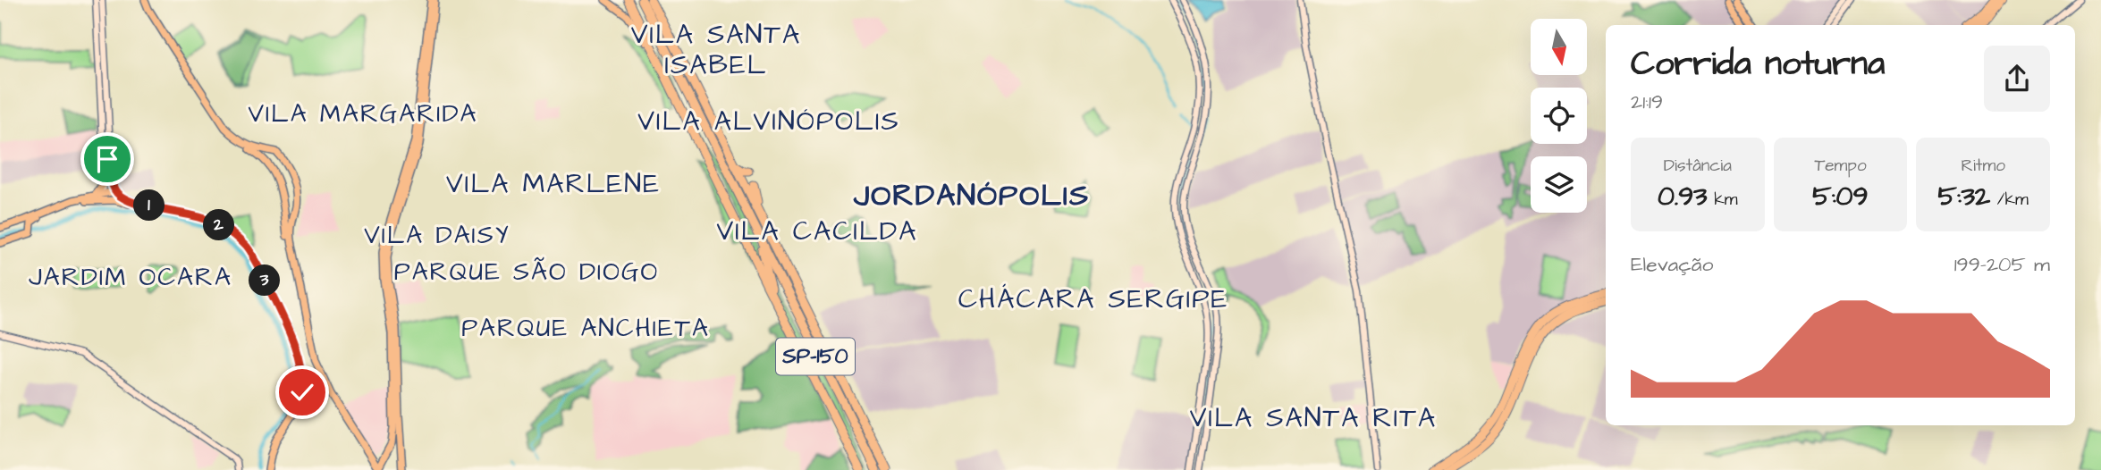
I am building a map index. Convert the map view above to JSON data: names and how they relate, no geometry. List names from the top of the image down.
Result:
{
  "streets": {
    "highway": ["SP-150"]
  },
  "districts": [
    "VILA SANTA ISABEL",
    "VILA MARGARIDA",
    "VILA ALVINÓPOLIS",
    "VILA MARLENE",
    "JORDANÓPOLIS",
    "VILA CACILDA",
    "VILA DAISY",
    "PARQUE SÃO DIOGO",
    "JARDIM OCARA",
    "CHÁCARA SERGIPE",
    "PARQUE ANCHIETA",
    "VILA SANTA RITA"
  ],
  "north": "bottom",
  "page": {
    "heading": ["Corrida noturna", "21:19"],
    "stats": [
      ["Distância", "0.93 km"],
      ["Tempo", "5:09"],
      ["Ritmo", "5:32 /km"]
    ],
    "pins": ["1", "2", "3"],
    "chart": ["Elevação", "199–205 m"]
  }
}
